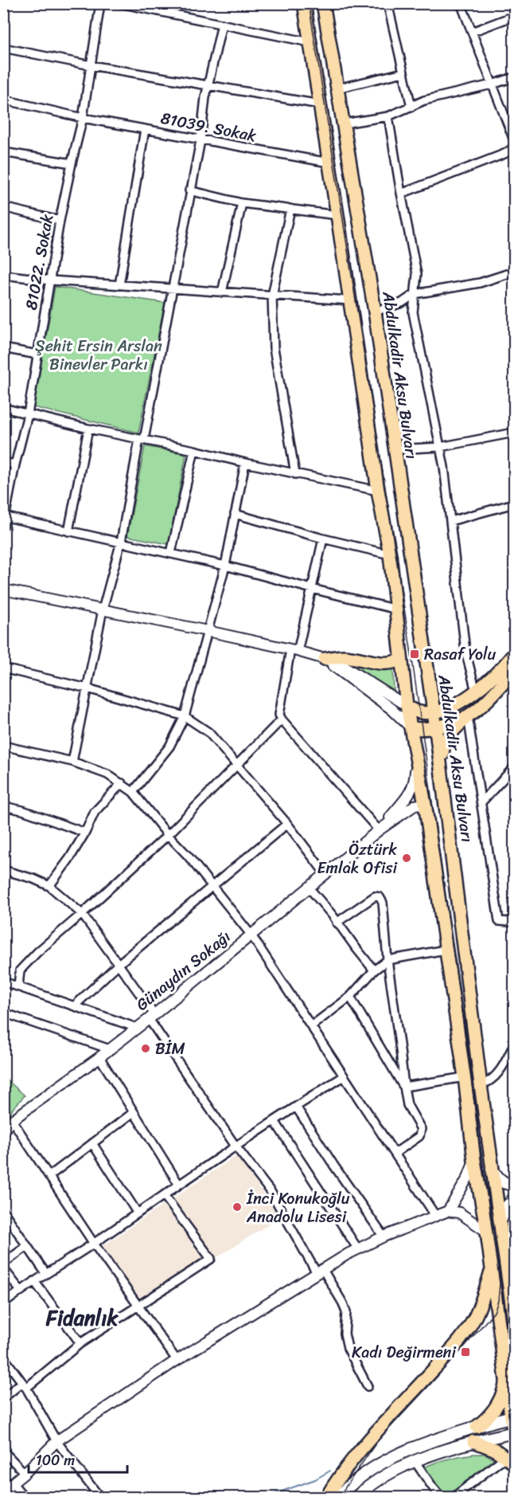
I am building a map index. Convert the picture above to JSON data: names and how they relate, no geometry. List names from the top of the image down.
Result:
{
  "streets": {
    "main road": ["Abdulkadir Aksu Bulvarı"],
    "street": ["81039. Sokak", "81022. Sokak", "Günaydın Sokağı"]
  },
  "crossings": [
    ["81039. Sokak", "81022. Sokak"]
  ],
  "districts": ["Fidanlık"],
  "parks": ["Şehit Ersin Arslan Binevler Parkı"],
  "places": {
    "transit": ["Rasaf Yolu", "Kadı Değirmeni"],
    "other": ["Öztürk Emlak Ofisi", "BİM", "İnci Konukoğlu Anadolu Lisesi"]
  },
  "scale_bar": "100 m"
}
